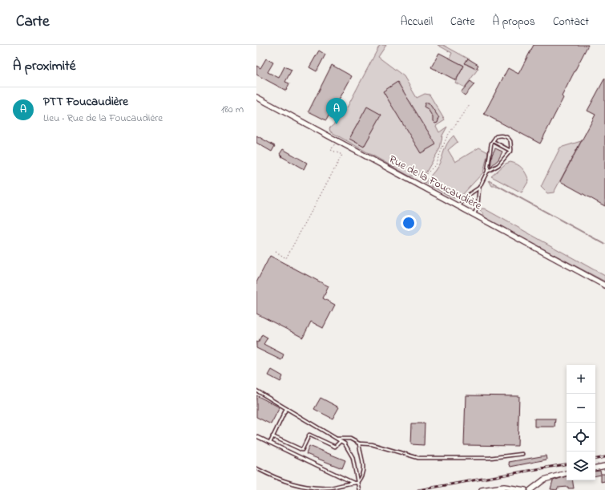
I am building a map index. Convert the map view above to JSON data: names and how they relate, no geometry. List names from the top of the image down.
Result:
{
  "streets": {
    "street": ["Rue de la Foucaudière"]
  },
  "page": {
    "header": "Carte",
    "nav": [
      "Accueil",
      "Carte",
      "À propos",
      "Contact"
    ],
    "heading": "À proximité",
    "list": [
      {
        "mark": "A",
        "name": "PTT Foucaudière",
        "note": "Lieu · Rue de la Foucaudière",
        "value": "180 m"
      }
    ],
    "pins": "A",
    "map_buttons": ["+", "−"]
  }
}
